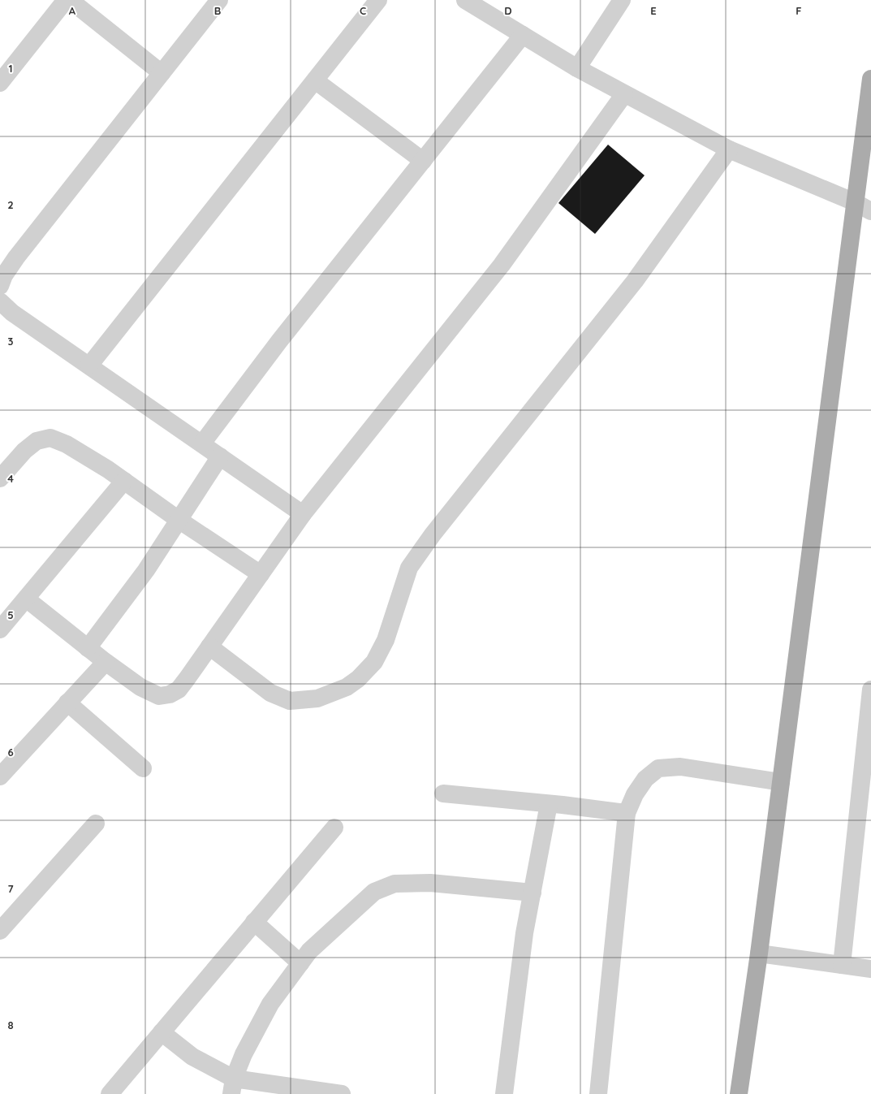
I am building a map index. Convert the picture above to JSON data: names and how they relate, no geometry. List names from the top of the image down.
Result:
{
  "grid": {
    "columns": [
      "A",
      "B",
      "C",
      "D",
      "E",
      "F"
    ],
    "rows": [
      "1",
      "2",
      "3",
      "4",
      "5",
      "6",
      "7",
      "8"
    ]
  }
}
